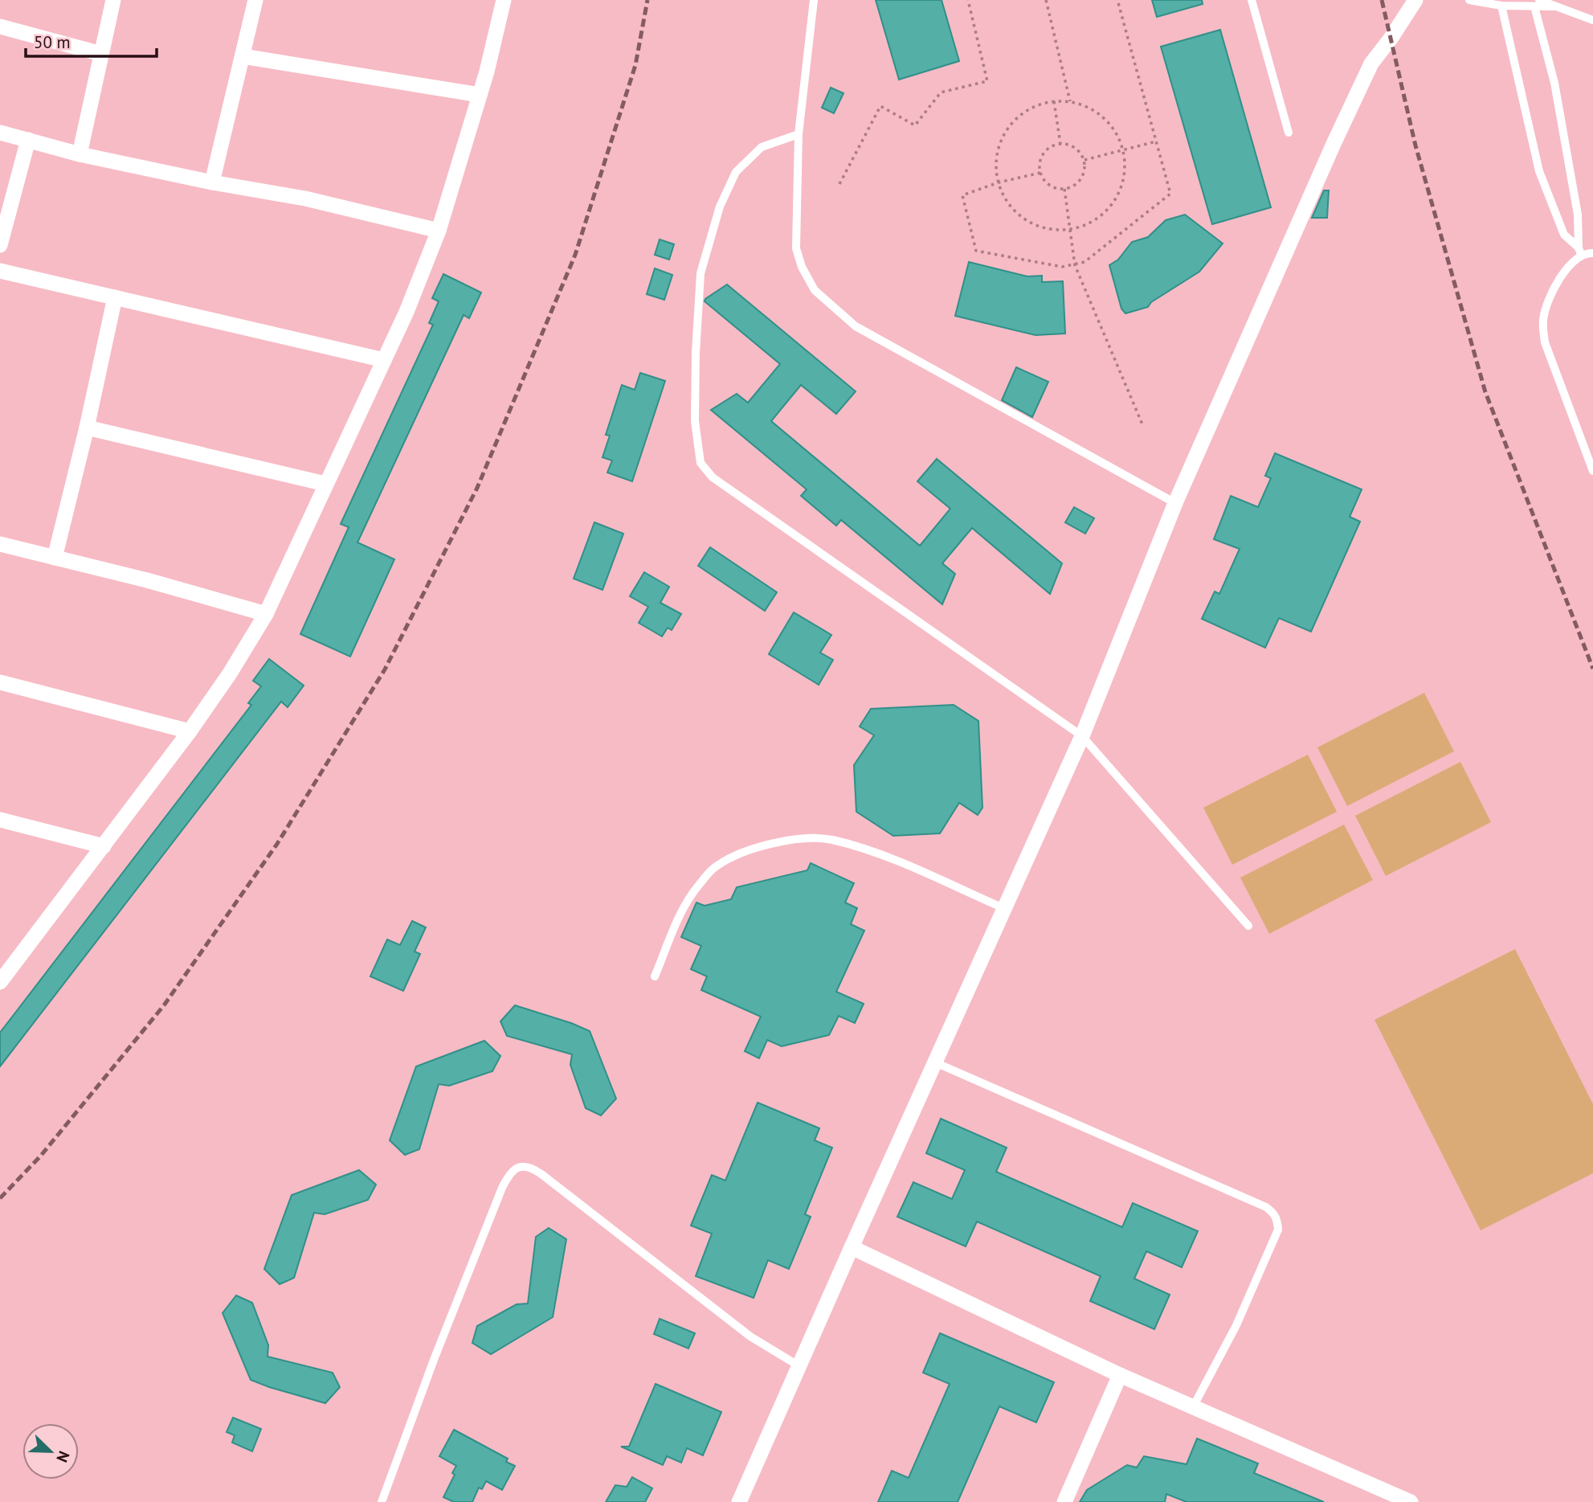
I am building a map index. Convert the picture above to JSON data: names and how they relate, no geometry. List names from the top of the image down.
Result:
{
  "scale_bar": "50 m",
  "north": "bottom right"
}
